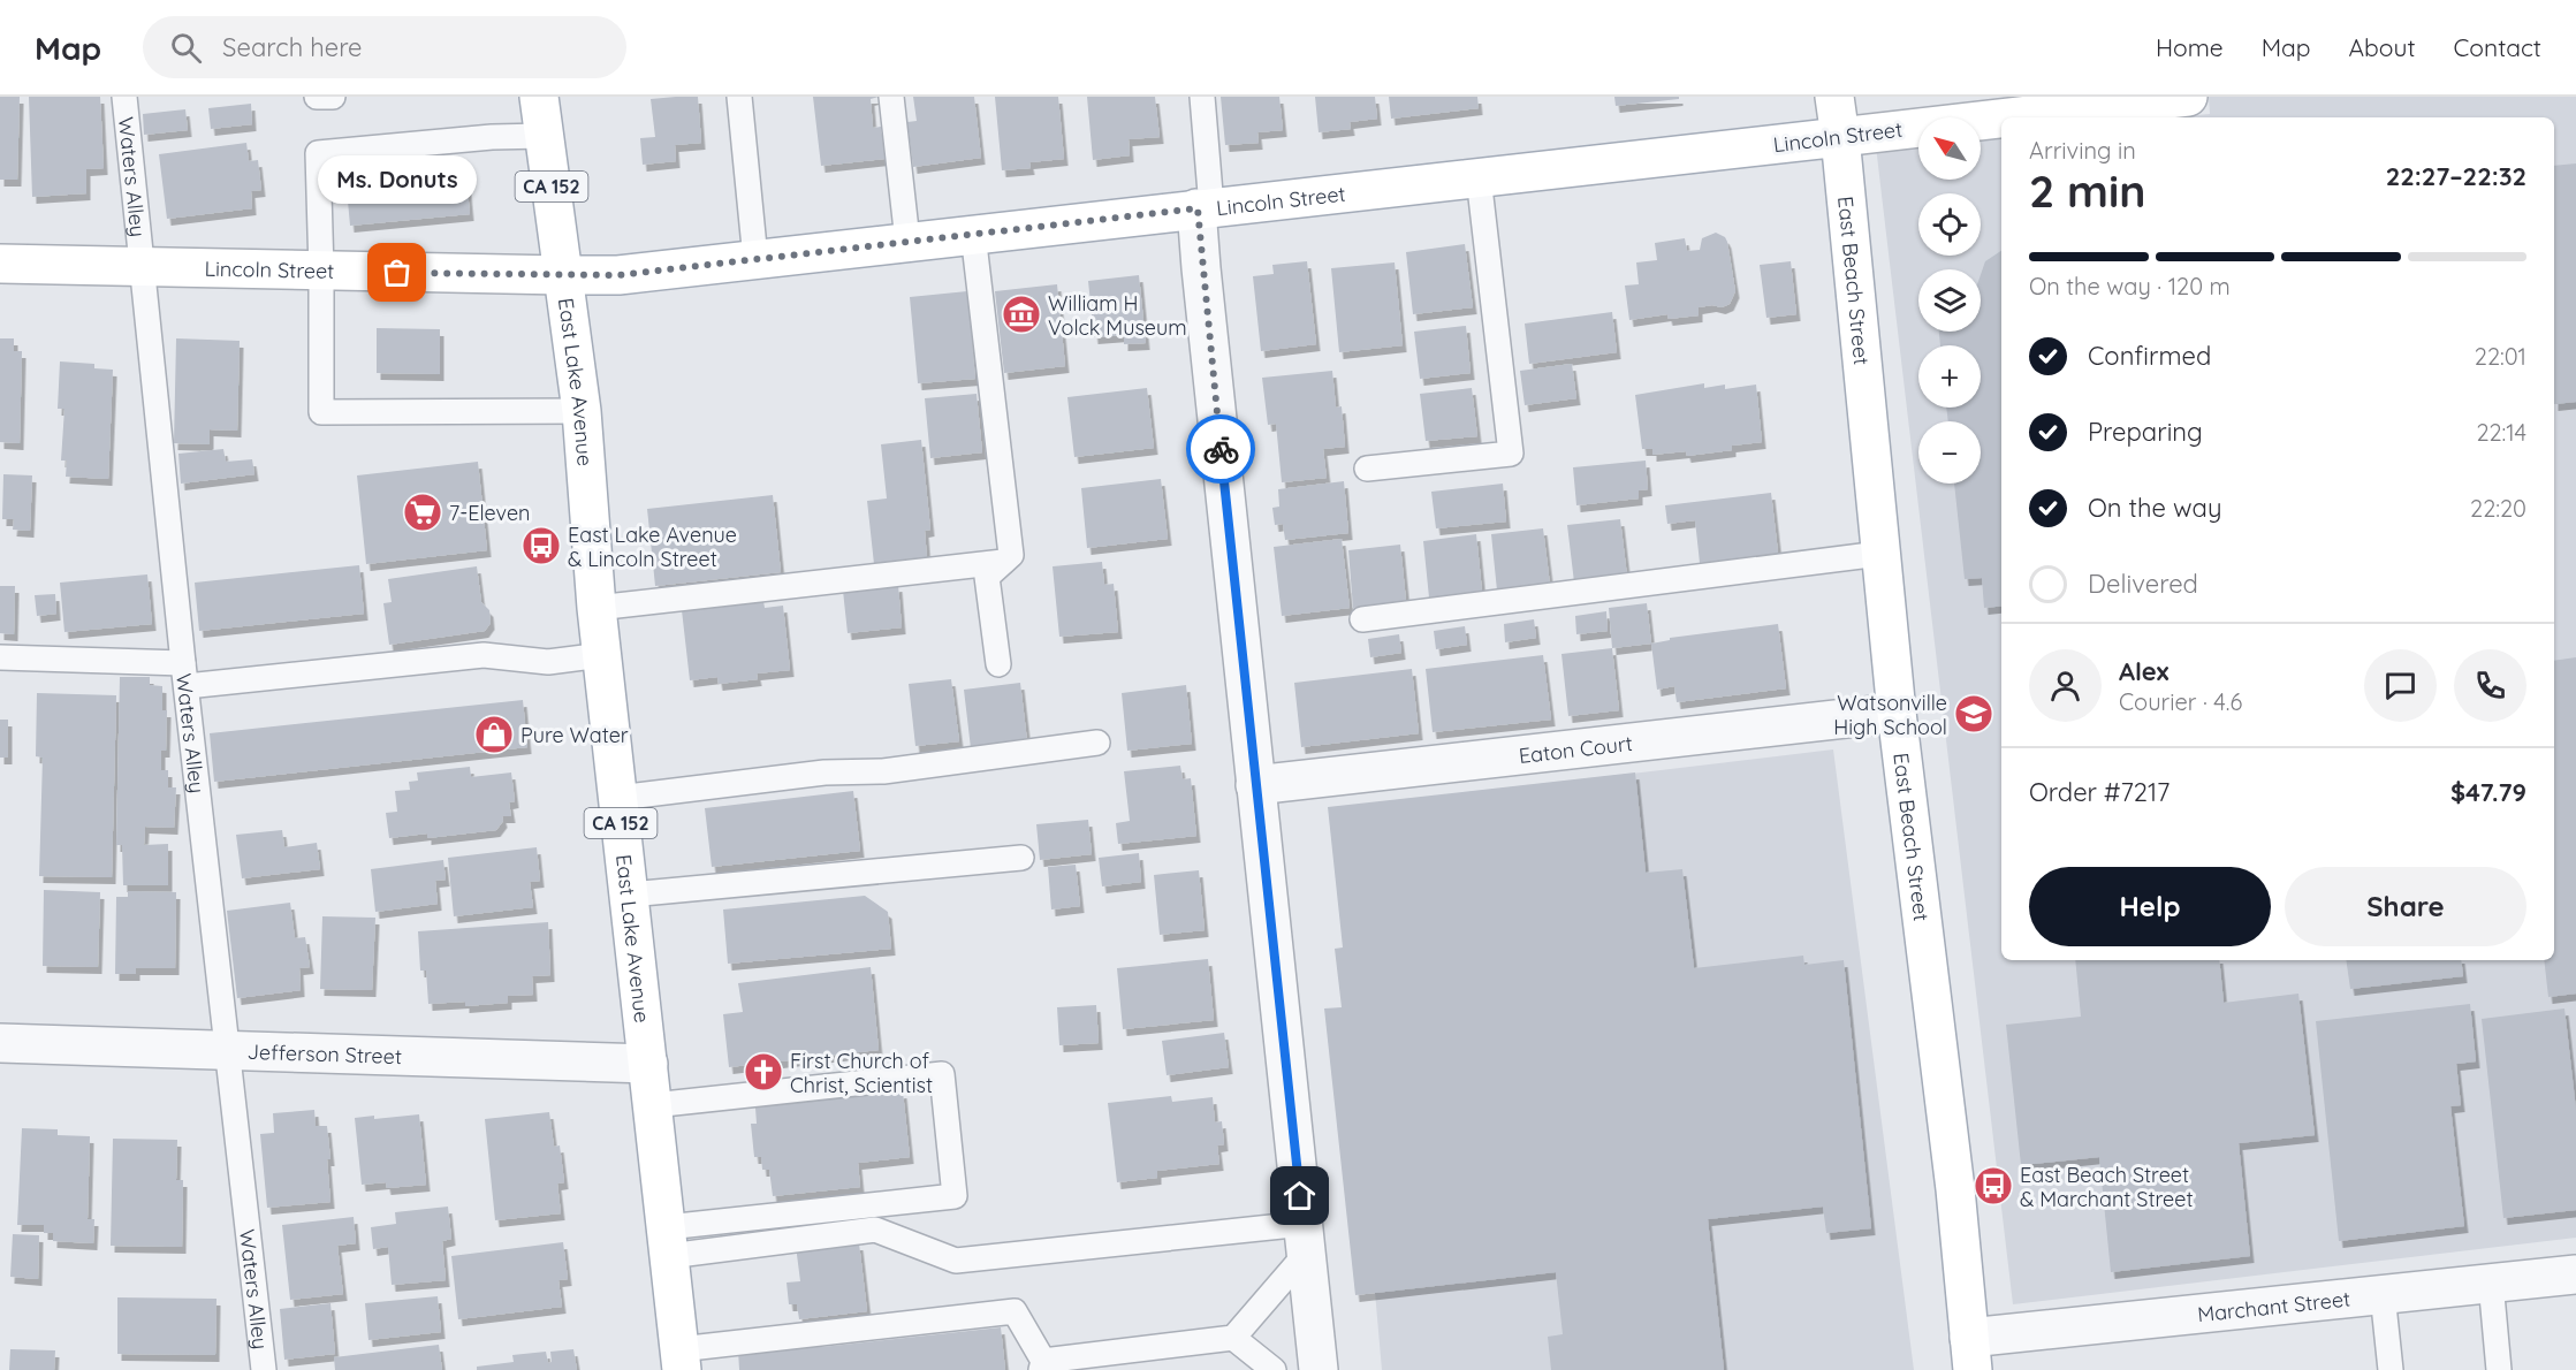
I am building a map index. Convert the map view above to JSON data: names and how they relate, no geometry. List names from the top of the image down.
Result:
{
  "streets": {
    "main road": [
      "Lincoln Street",
      "CA 152",
      "East Beach Street",
      "East Lake Avenue"
    ],
    "street": ["Eaton Court", "Jefferson Street", "Marchant Street"],
    "lane": ["Waters Alley"]
  },
  "crossings": [
    ["Lincoln Street", "Waters Alley"],
    ["Lincoln Street", "East Beach Street"],
    ["Lincoln Street", "East Lake Avenue"],
    ["Waters Alley", "Jefferson Street"],
    ["East Beach Street", "Eaton Court"],
    ["East Beach Street", "Marchant Street"],
    ["East Lake Avenue", "Jefferson Street"]
  ],
  "places": {
    "other": ["Ms. Donuts"],
    "museum": ["William H Volck Museum"],
    "supermarket": ["7-Eleven"],
    "bus stop": ["East Lake Avenue & Lincoln Street", "East Beach Street & Marchant Street"],
    "school or university": ["Watsonville High School"],
    "shop": ["Pure Water"],
    "church": ["First Church of Christ, Scientist"]
  },
  "north": "top left",
  "page": {
    "header": "Map",
    "search": "Search here",
    "nav": [
      "Home",
      "Map",
      "About",
      "Contact"
    ],
    "map_buttons": ["+", "−"],
    "heading": ["2 min", "Arriving in", "22:27–22:32"],
    "panel": [
      "Alex",
      "Courier · 4.6",
      "Order #7217",
      "$47.79"
    ],
    "bubble": "Ms. Donuts",
    "bar": "On the way · 120 m",
    "list": [
      ["Confirmed", "22:01"],
      ["Preparing", "22:14"],
      ["On the way", "22:20"],
      "Delivered"
    ],
    "buttons": ["Help", "Share"]
  }
}
